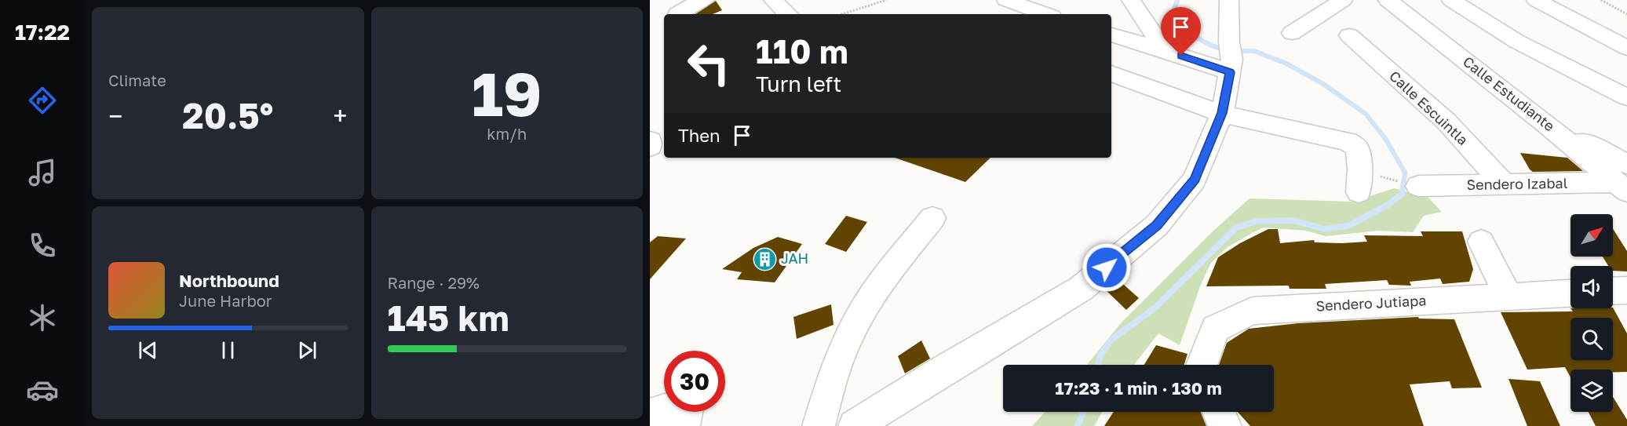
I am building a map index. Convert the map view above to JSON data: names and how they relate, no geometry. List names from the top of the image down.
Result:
{
  "streets": {
    "street": [
      "Calle Estudiante",
      "Calle Escuintla",
      "Sendero Izabal",
      "Sendero Jutiapa"
    ]
  },
  "crossings": [
    ["Calle Estudiante", "Sendero Izabal"],
    ["Calle Escuintla", "Sendero Izabal"]
  ],
  "places": {
    "building": ["JAH"]
  },
  "north": "top right",
  "page": {
    "tabs": "17:22",
    "tile": [
      "Climate",
      ["19", "km/h"],
      ["Range · 29%", "145 km"]
    ],
    "turn": ["110 m", "Turn left"],
    "heat": ["−", "20.5°", "+"],
    "then": "Then",
    "song": ["Northbound", "June Harbor"],
    "limit": "30",
    "trip": "17:23 · 1 min · 130 m"
  }
}
